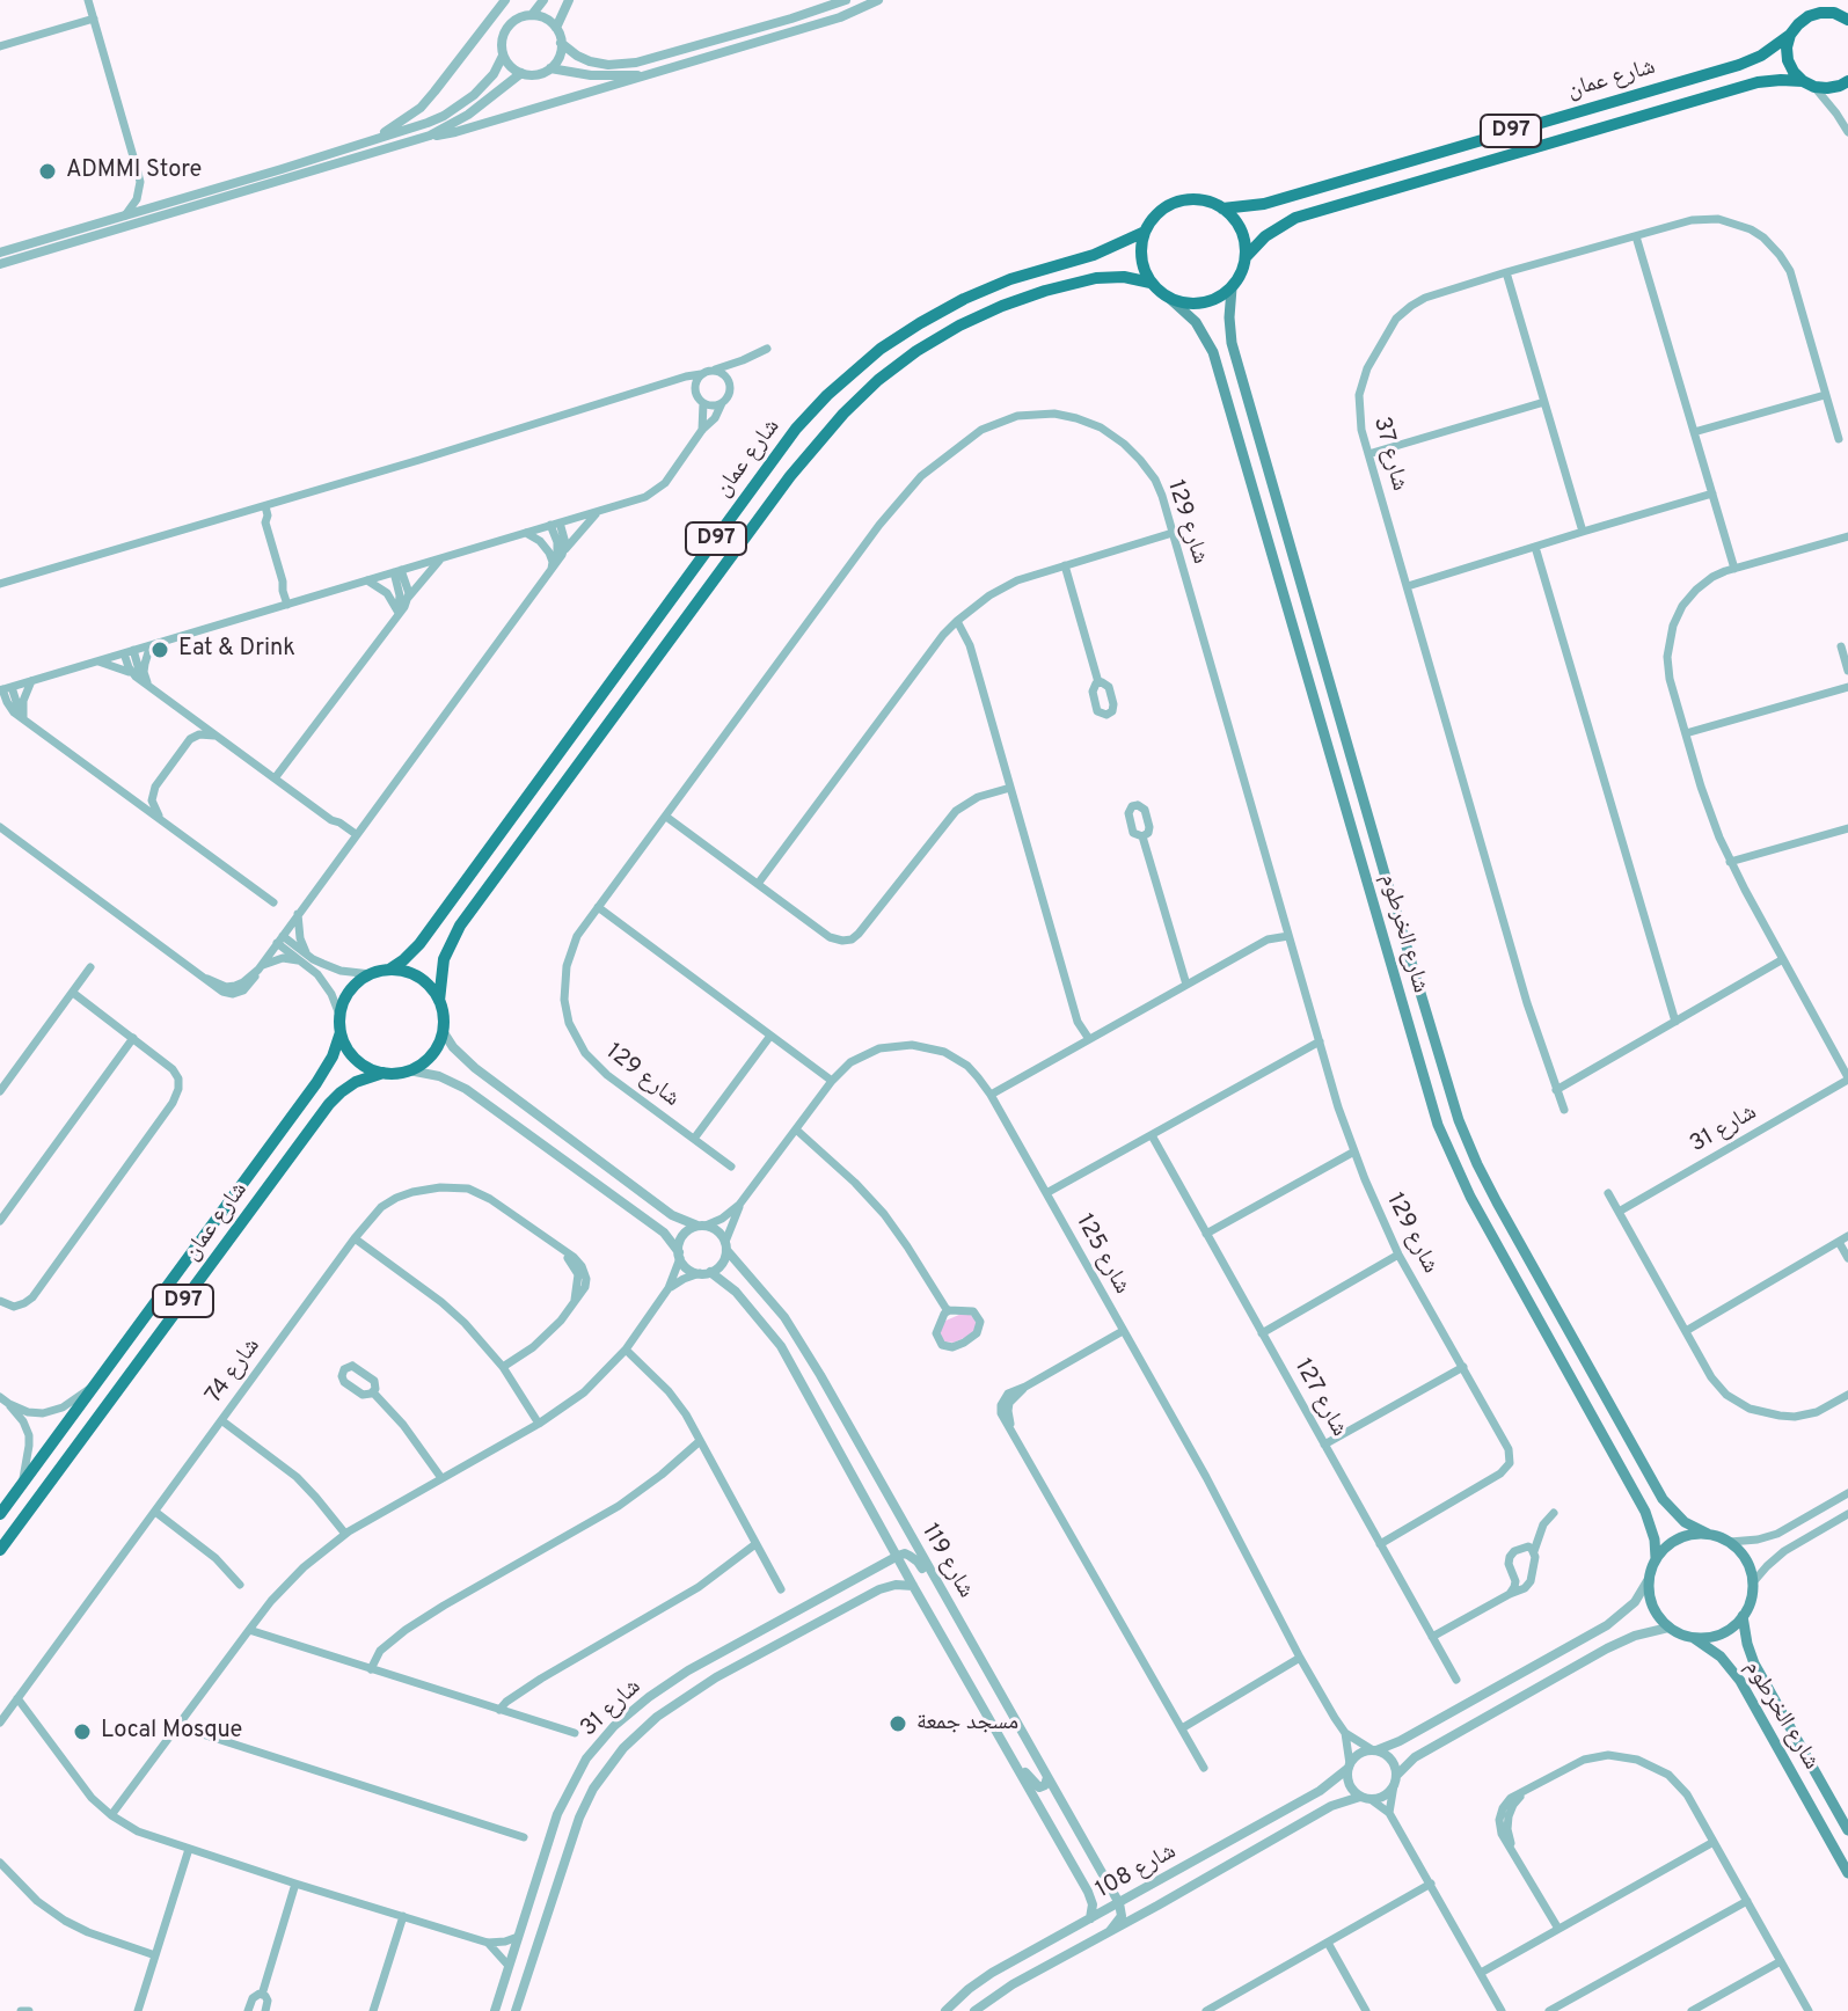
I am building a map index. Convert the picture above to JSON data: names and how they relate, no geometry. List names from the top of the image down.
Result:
{
  "streets": {
    "main road": ["شارع عمان", "D97", "شارع الخرطوم"],
    "street": [
      "شارع 37",
      "شارع 129",
      "شارع 31",
      "شارع 125",
      "شارع 74",
      "شارع 127",
      "شارع 119",
      "شارع 108"
    ]
  },
  "crossings": [
    ["شارع عمان", "شارع الخرطوم"],
    ["شارع 129", "شارع 127"],
    ["شارع 31", "شارع 119"],
    ["شارع 125", "شارع 119"],
    ["شارع 125", "شارع 108"],
    ["شارع 119", "شارع 108"]
  ],
  "places": [
    "ADMMI Store",
    "Eat & Drink",
    "مسجد جمعة",
    "Local Mosque"
  ]
}
